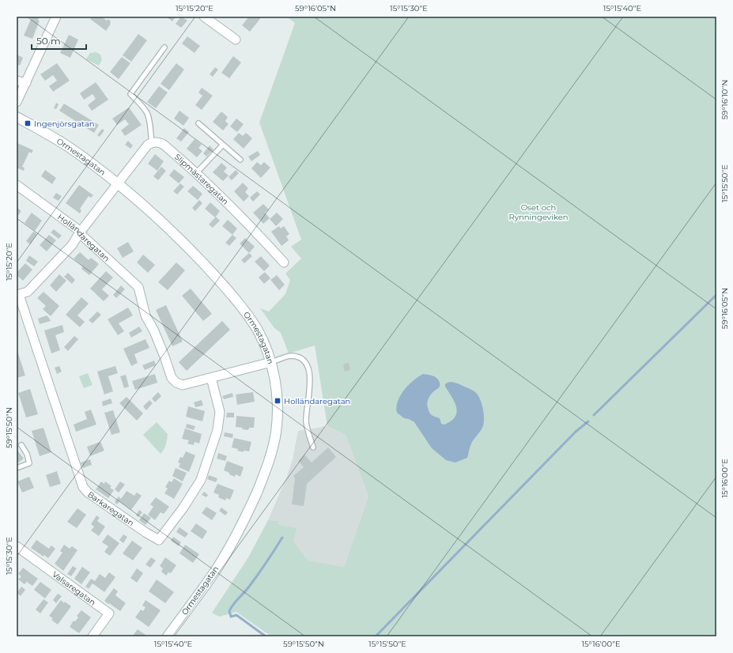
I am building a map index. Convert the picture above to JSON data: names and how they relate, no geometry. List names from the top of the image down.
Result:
{
  "streets": {
    "street": [
      "Ormestagatan",
      "Slipmästaregatan",
      "Holländaregatan",
      "Barkaregatan",
      "Valsaregatan"
    ]
  },
  "crossings": [
    ["Ormestagatan", "Holländaregatan"],
    ["Holländaregatan", "Barkaregatan"]
  ],
  "parks": ["Oset och Rynningeviken"],
  "places": {
    "transit": ["Ingenjörsgatan", "Holländaregatan"]
  },
  "scale_bar": "50 m",
  "coordinates": [
    "15°15'20\"E",
    "59°16'05\"N",
    "15°15'30\"E",
    "15°15'40\"E",
    "59°16'10\"N",
    "15°15'50\"E",
    "59°15'50\"N",
    "15°16'00\"E"
  ]
}
